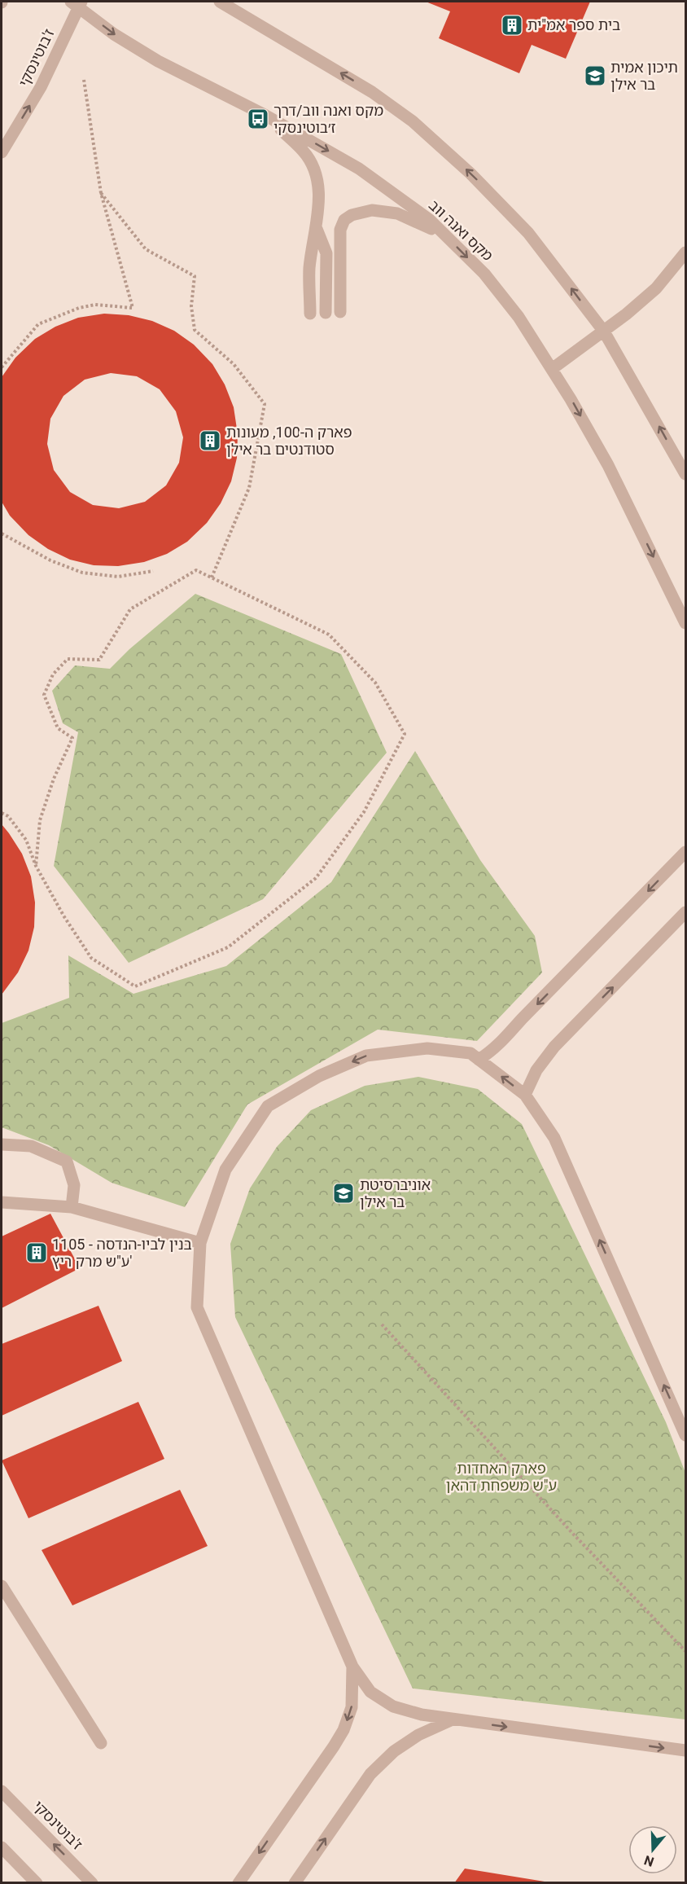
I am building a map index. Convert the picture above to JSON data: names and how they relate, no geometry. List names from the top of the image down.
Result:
{
  "streets": {
    "street": ["ז'בוטינסקי", "מקס ואנה ווב"]
  },
  "crossings": [
    ["ז'בוטינסקי", "מקס ואנה ווב"]
  ],
  "one_way": ["ז'בוטינסקי"],
  "parks": ["פארק האחדות ע\"ש משפחת דהאן"],
  "places": {
    "building": ["בית ספר אמ\"ית", "פארק ה-100, מעונות סטודנטים בר אילן", "1105 - בנין לביו-הנדסה ע\"ש מרק ריץ'"],
    "school or university": ["תיכון אמית בר אילן", "אוניברסיטת בר אילן"],
    "bus stop": ["מקס ואנה ווב/דרך ז׳בוטינסקי"]
  },
  "north": "bottom"
}
